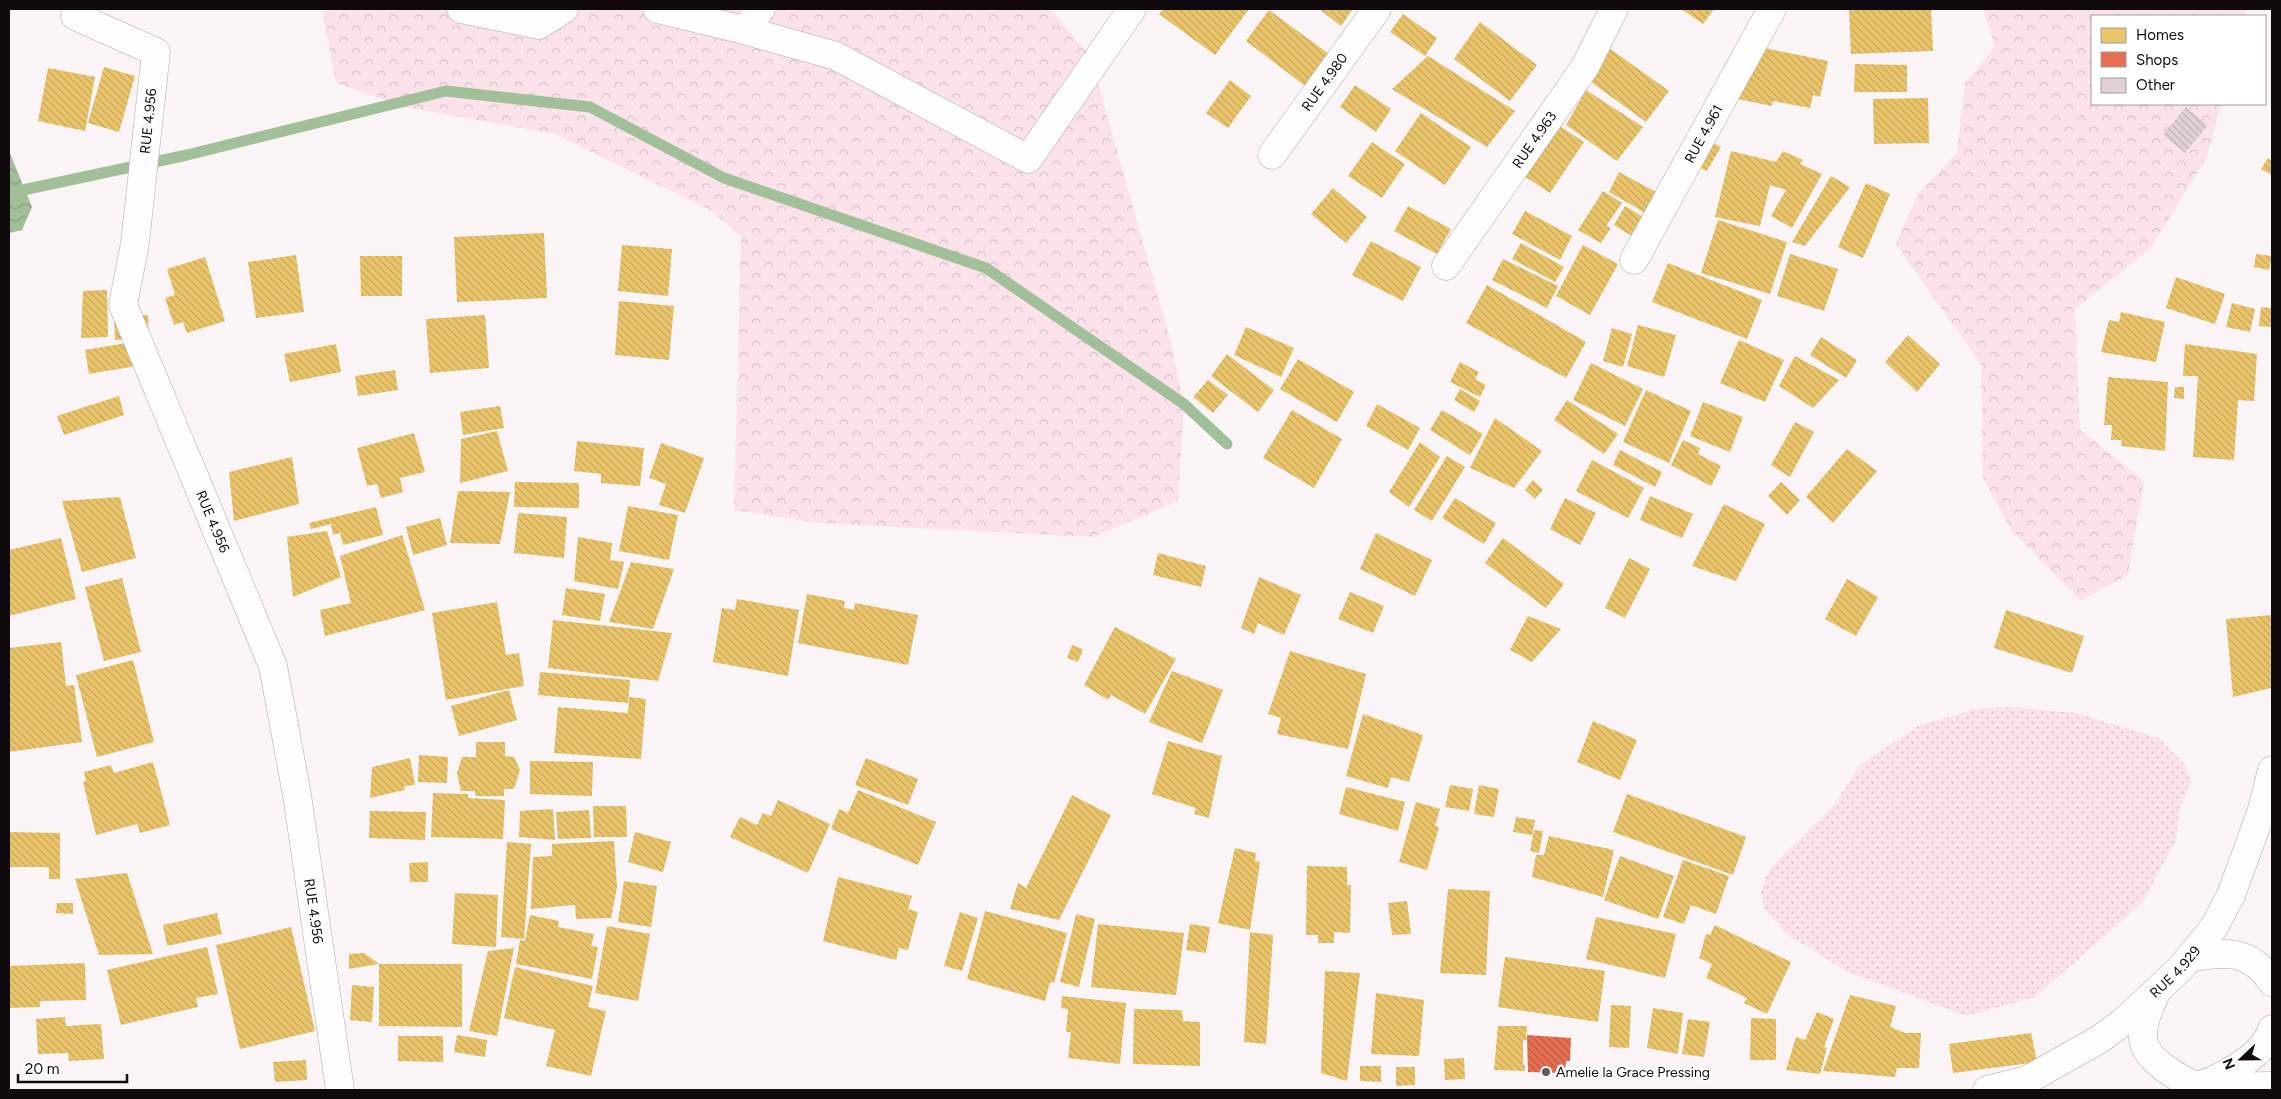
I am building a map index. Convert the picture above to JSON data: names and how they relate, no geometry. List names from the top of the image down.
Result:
{
  "streets": {
    "street": [
      "RUE 4.980",
      "RUE 4.956",
      "RUE 4.961",
      "RUE 4.963",
      "RUE 4.929"
    ]
  },
  "places": ["Amelie la Grace Pressing"],
  "legend": ["Homes", "Shops", "Other"],
  "scale_bar": "20 m",
  "north": "left"
}
